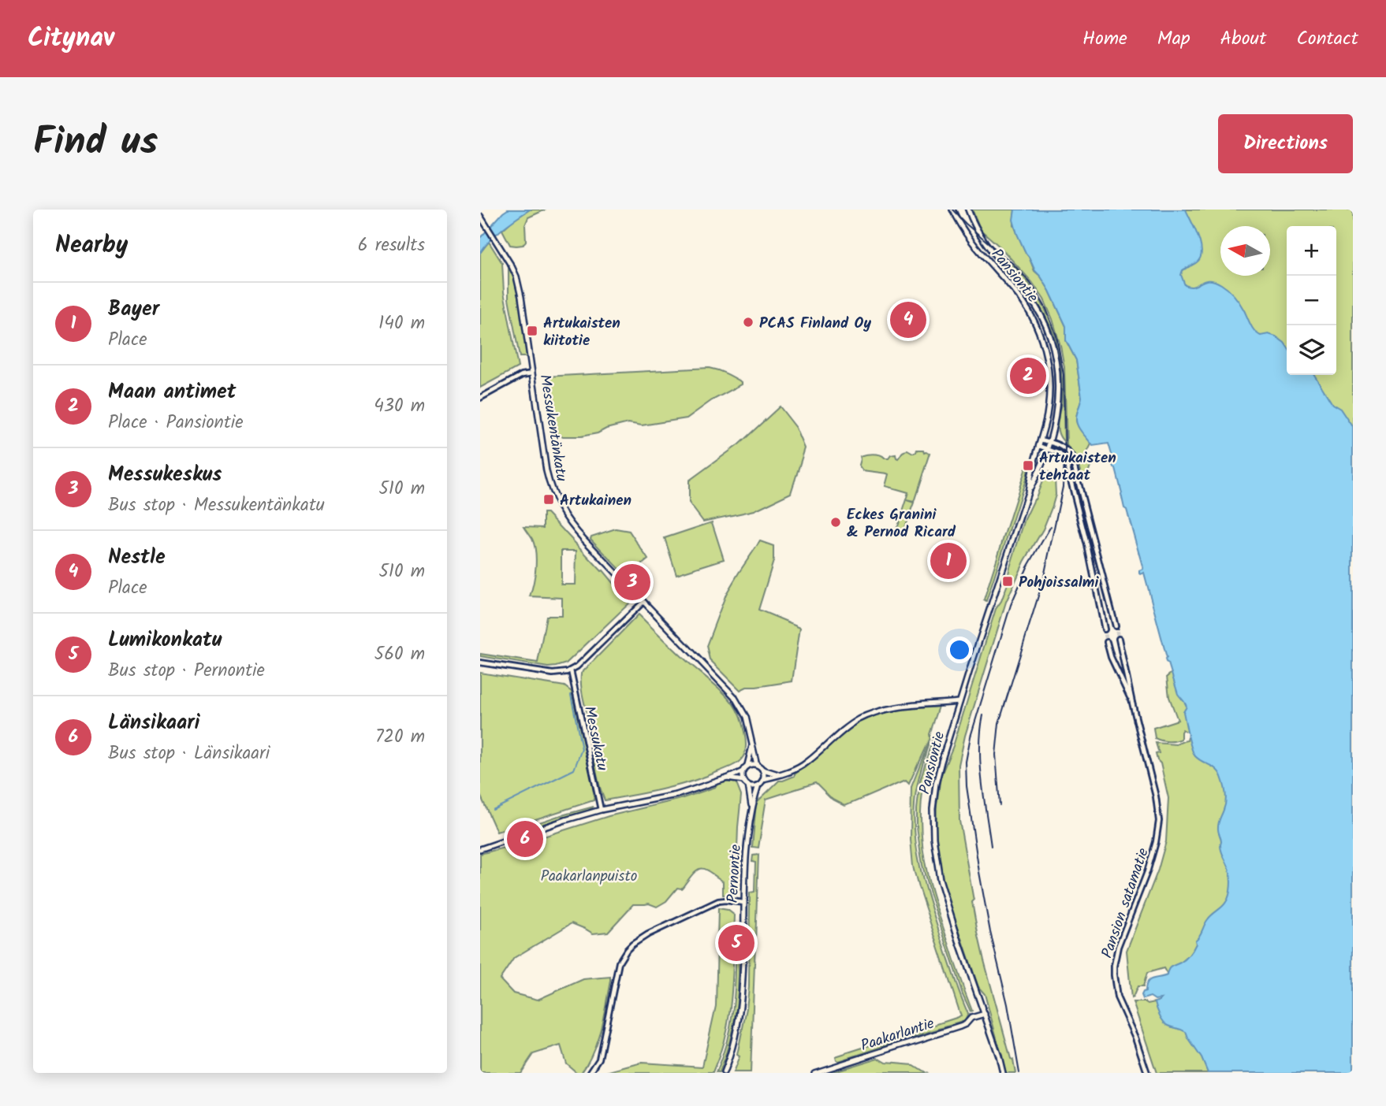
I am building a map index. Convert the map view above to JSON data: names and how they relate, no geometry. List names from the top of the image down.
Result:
{
  "streets": {
    "street": [
      "Pansiontie",
      "Messukentänkatu",
      "Messukatu",
      "Pernontie",
      "Pansion satamatie",
      "Paakarlantie"
    ]
  },
  "crossings": [
    ["Pansiontie", "Paakarlantie"],
    ["Messukentänkatu", "Pernontie"]
  ],
  "parks": ["Paakarlanpuisto"],
  "places": {
    "other": ["PCAS Finland Oy", "Eckes Granini & Pernod Ricard"],
    "transit": [
      "Artukaisten kiitotie",
      "Artukaisten tehtaat",
      "Artukainen",
      "Pohjoissalmi"
    ]
  },
  "north": "left",
  "page": {
    "header": "Citynav",
    "nav": [
      "Home",
      "Map",
      "About",
      "Contact"
    ],
    "title": "Find us",
    "buttons": "Directions",
    "heading": ["Nearby", "6 results"],
    "map_buttons": ["+", "−"],
    "list": [
      {
        "mark": "1",
        "name": "Bayer",
        "note": "Place",
        "value": "140 m"
      },
      {
        "mark": "2",
        "name": "Maan antimet",
        "note": "Place · Pansiontie",
        "value": "430 m"
      },
      {
        "mark": "3",
        "name": "Messukeskus",
        "note": "Bus stop · Messukentänkatu",
        "value": "510 m"
      },
      {
        "mark": "4",
        "name": "Nestle",
        "note": "Place",
        "value": "510 m"
      },
      {
        "mark": "5",
        "name": "Lumikonkatu",
        "note": "Bus stop · Pernontie",
        "value": "560 m"
      },
      {
        "mark": "6",
        "name": "Länsikaari",
        "note": "Bus stop · Länsikaari",
        "value": "720 m"
      }
    ],
    "pins": [
      "4",
      "2",
      "1",
      "3",
      "6",
      "5"
    ]
  }
}
